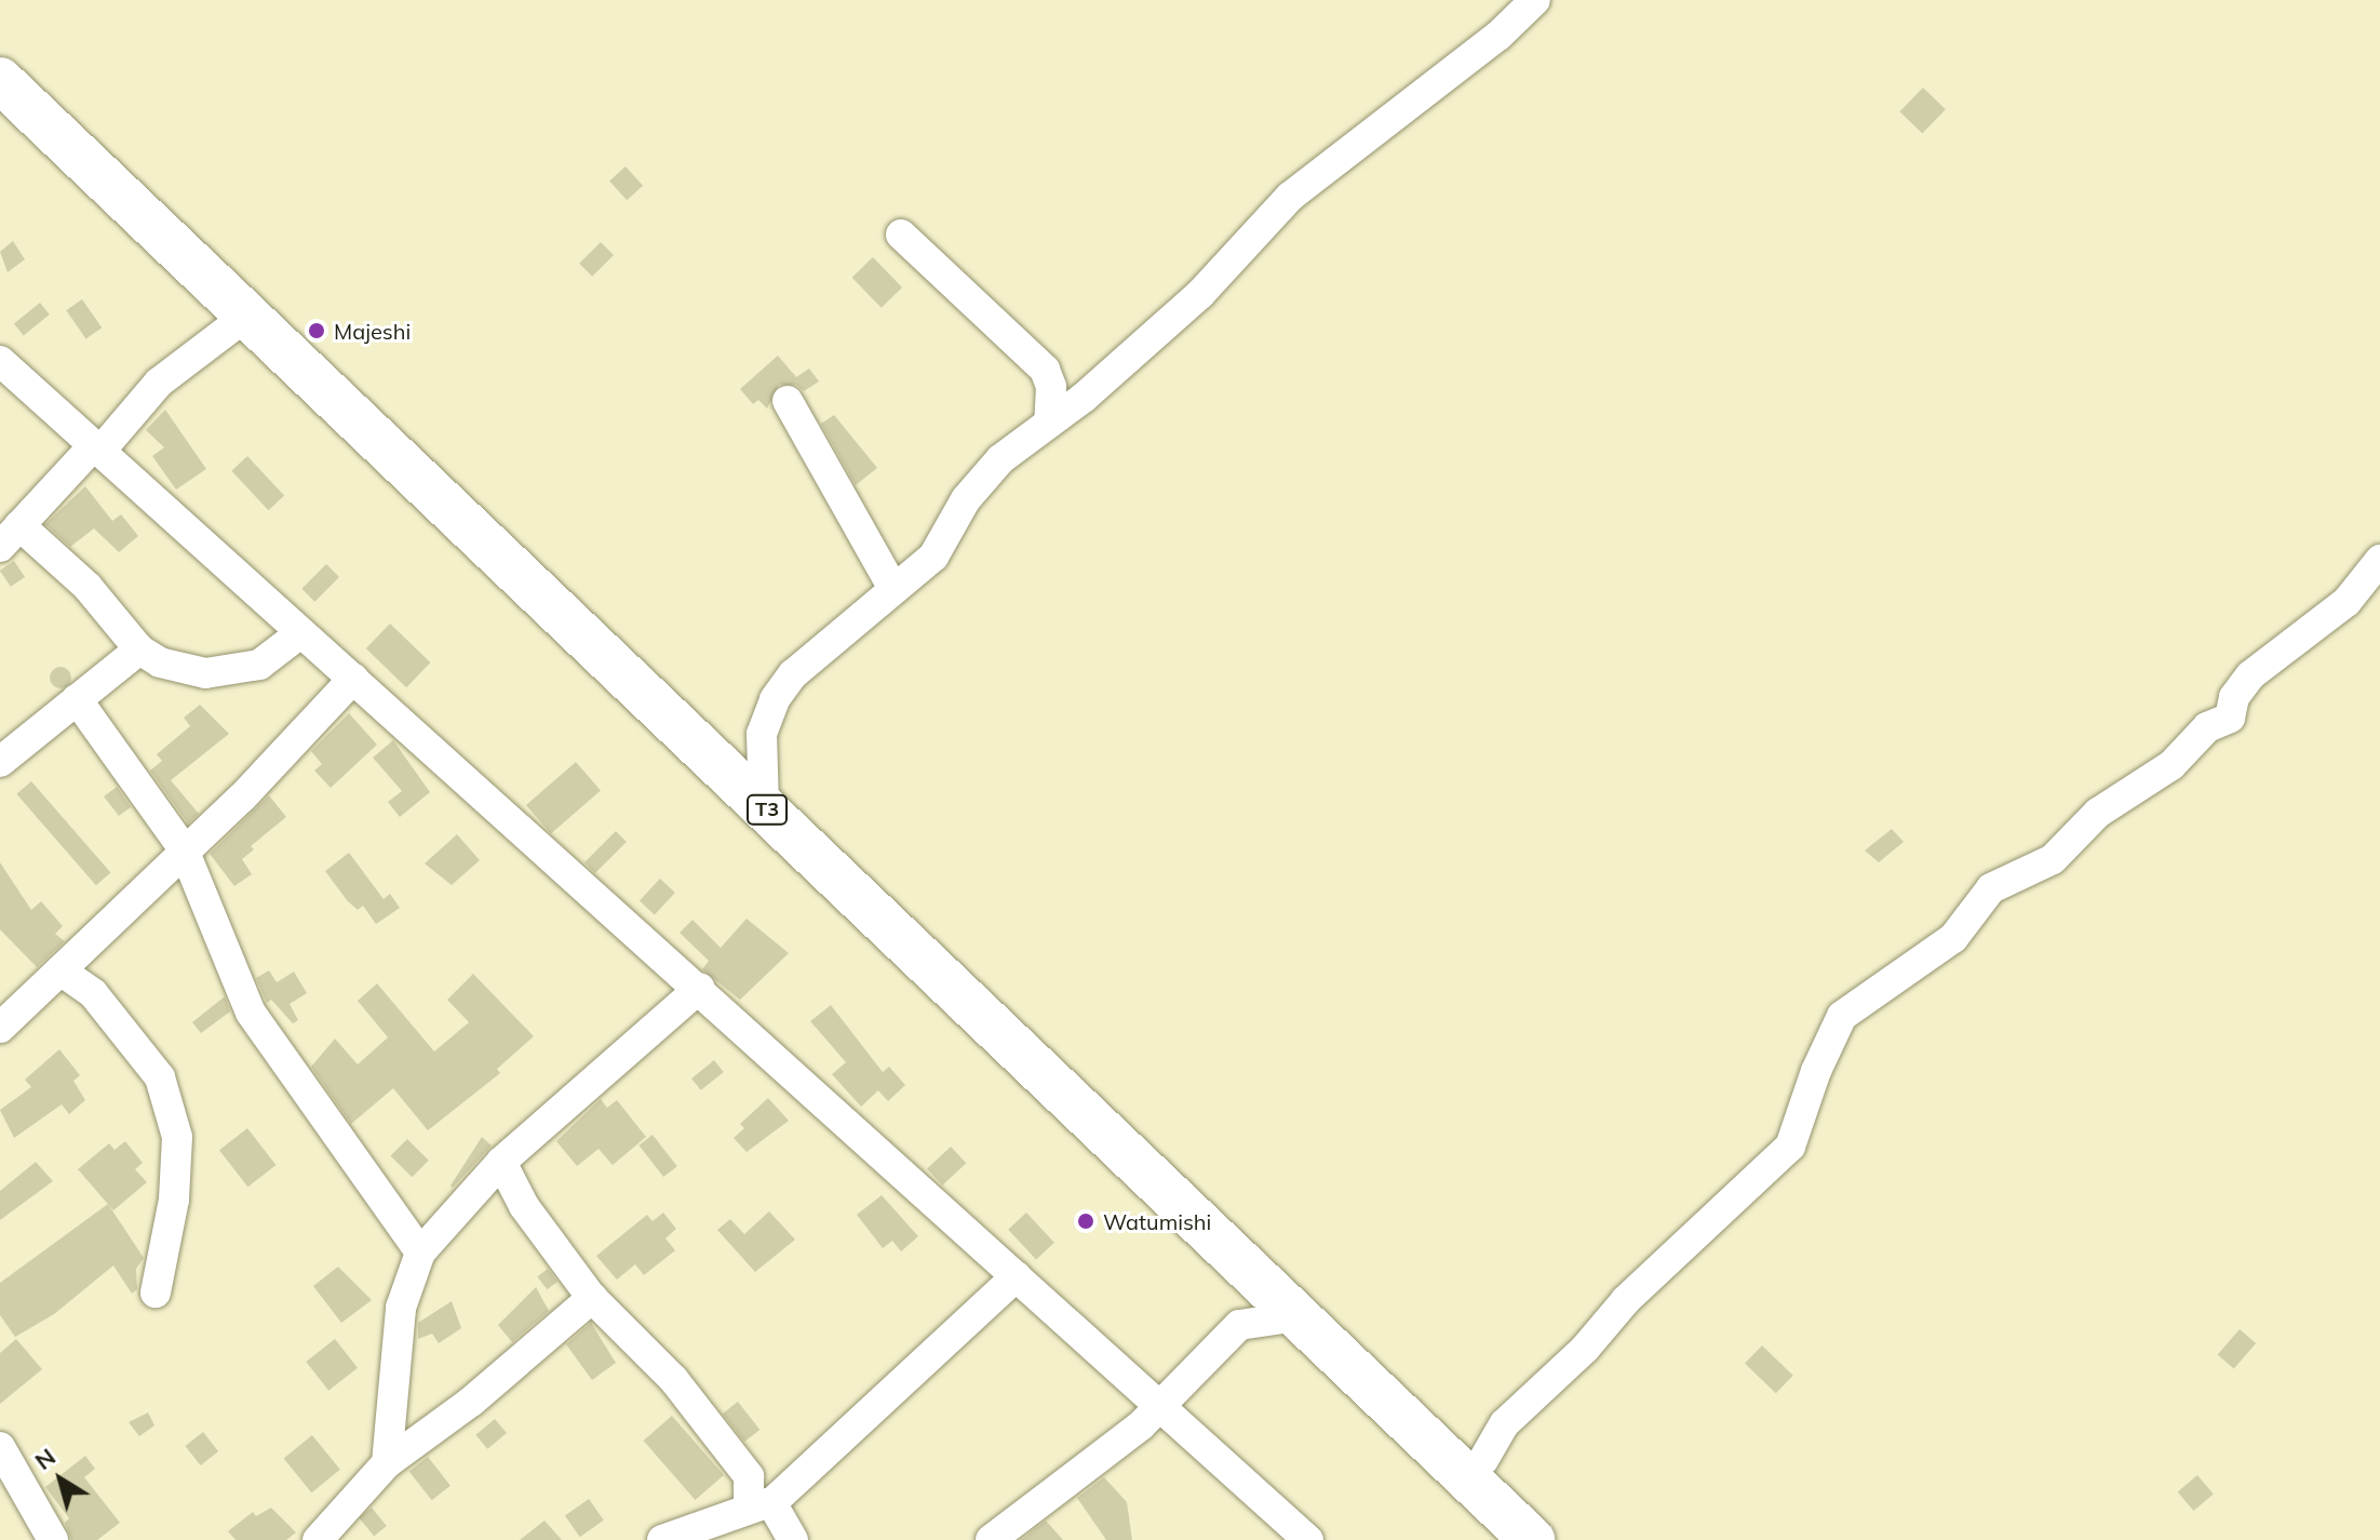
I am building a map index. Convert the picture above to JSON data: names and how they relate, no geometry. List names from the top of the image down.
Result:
{
  "streets": {
    "highway": ["T3"]
  },
  "places": ["Majeshi", "Watumishi"],
  "north": "top left"
}
